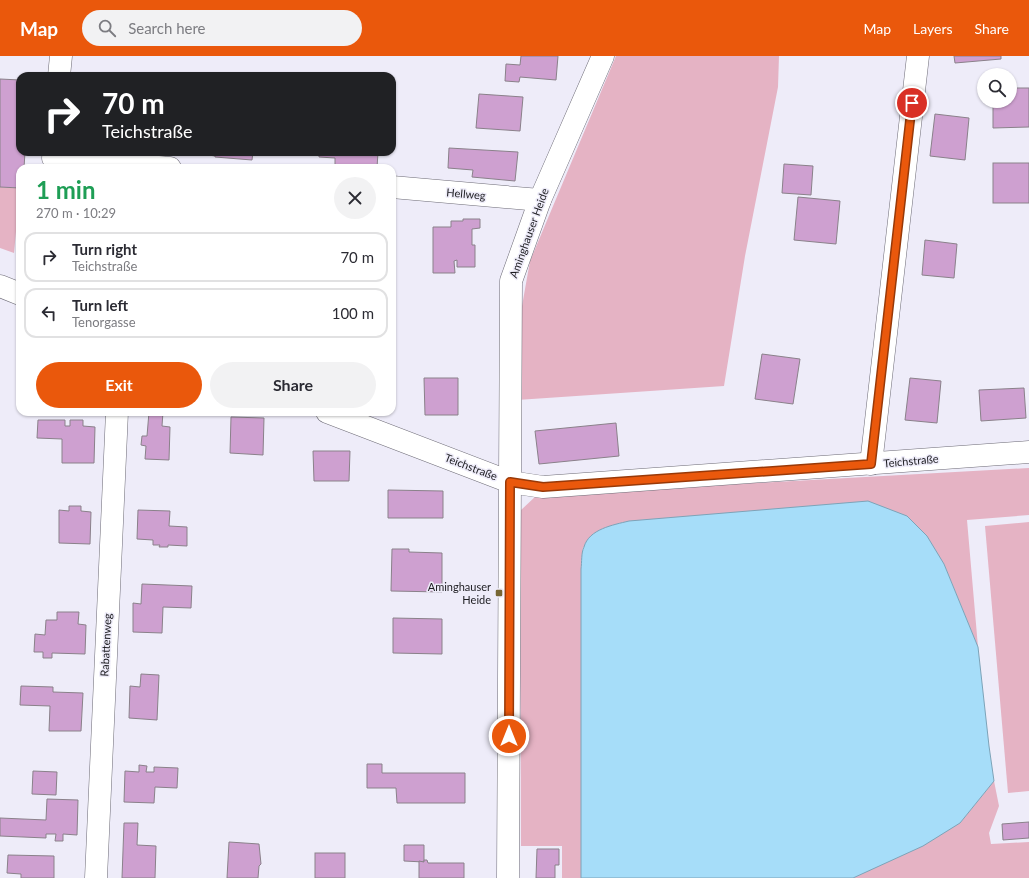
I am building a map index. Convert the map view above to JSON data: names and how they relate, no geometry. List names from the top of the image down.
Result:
{
  "streets": {
    "street": [
      "Hellweg",
      "Aminghauser Heide",
      "Teichstraße",
      "Rabattenweg"
    ]
  },
  "crossings": [
    ["Hellweg", "Aminghauser Heide"],
    ["Aminghauser Heide", "Teichstraße"]
  ],
  "places": {
    "transit": ["Aminghauser Heide"]
  },
  "page": {
    "header": "Map",
    "search": "Search here",
    "nav": ["Map", "Layers", "Share"],
    "turn": ["70 m", "Teichstraße"],
    "heading": ["1 min", "270 m · 10:29"],
    "list": [
      {
        "name": "Turn right",
        "note": "Teichstraße",
        "value": "70 m"
      },
      {
        "name": "Turn left",
        "note": "Tenorgasse",
        "value": "100 m"
      }
    ],
    "buttons": ["Exit", "Share"]
  }
}
